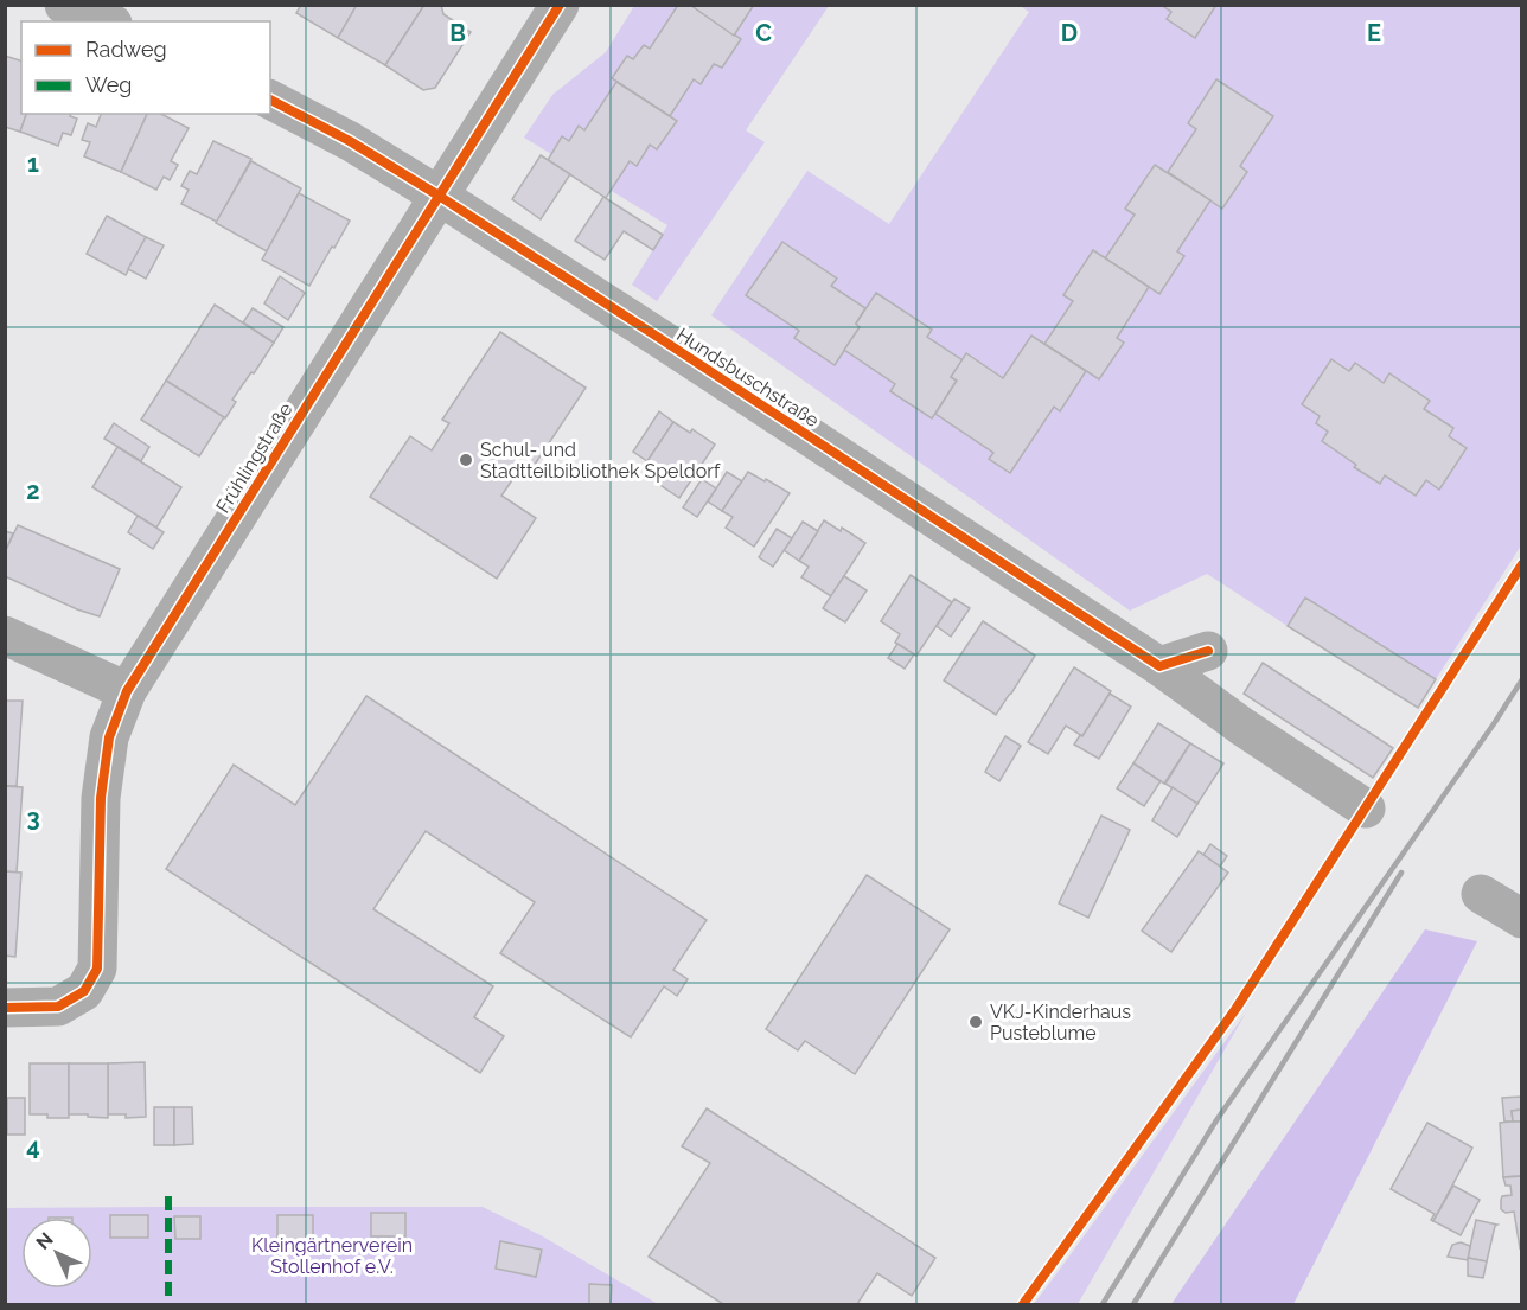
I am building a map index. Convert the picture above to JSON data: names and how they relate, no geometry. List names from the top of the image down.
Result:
{
  "streets": {
    "street": ["Hundsbuschstraße", "Frühlingstraße"]
  },
  "crossings": [
    ["Hundsbuschstraße", "Frühlingstraße"]
  ],
  "parks": ["Kleingärtnerverein Stollenhof e.V."],
  "places": ["Schul- und Stadtteilbibliothek Speldorf", "VKJ-Kinderhaus Pusteblume"],
  "legend": ["Radweg", "Weg"],
  "north": "top left",
  "grid": {
    "columns": [
      "B",
      "C",
      "D",
      "E"
    ],
    "rows": [
      "1",
      "2",
      "3",
      "4"
    ]
  }
}
